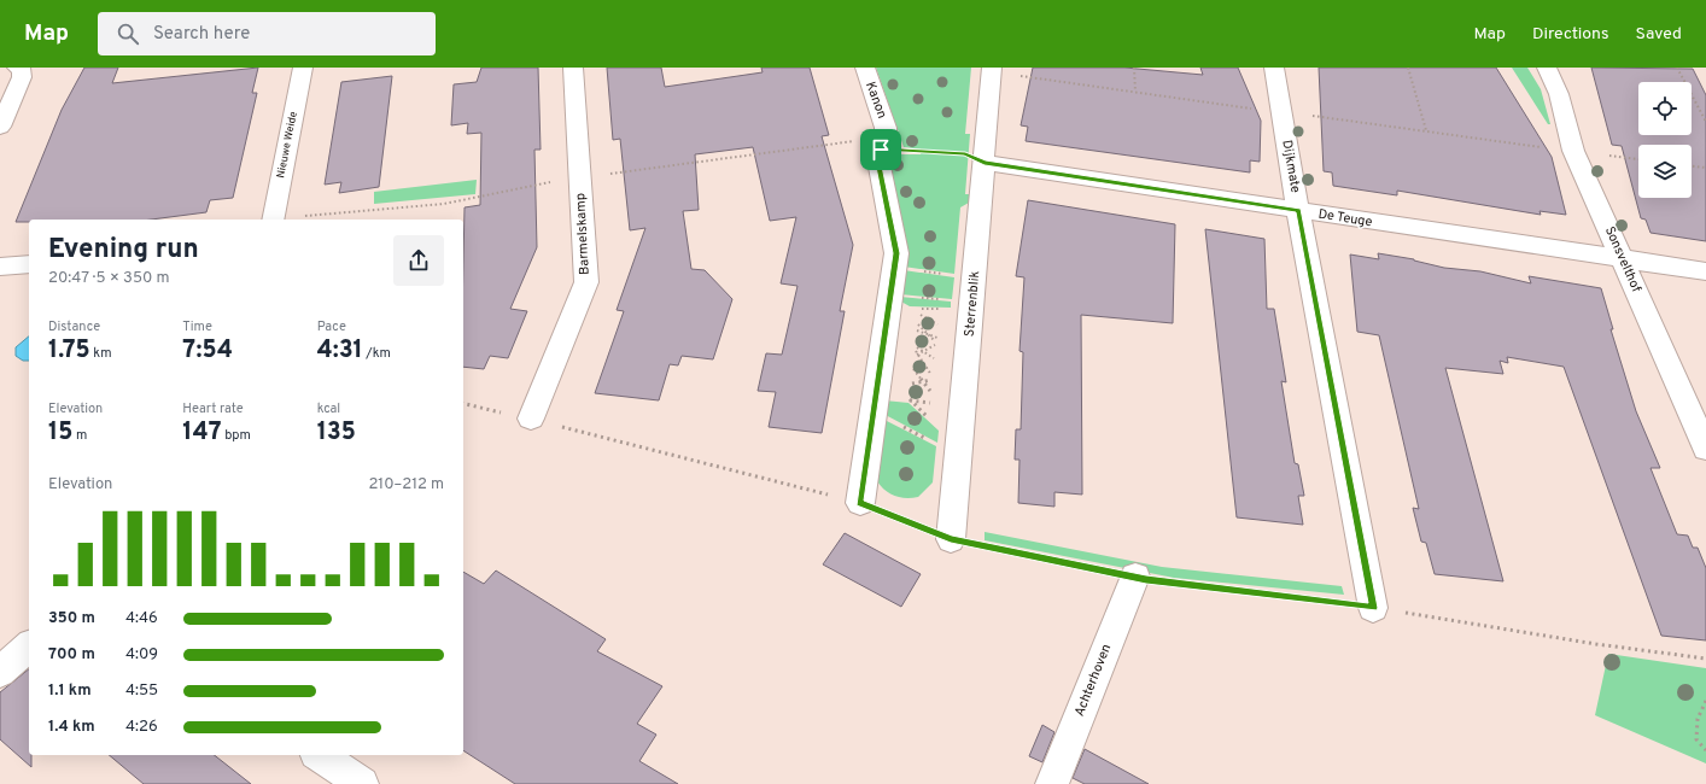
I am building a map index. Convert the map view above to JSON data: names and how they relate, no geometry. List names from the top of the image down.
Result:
{
  "streets": {
    "street": [
      "Kanon",
      "Nieuwe Weide",
      "Dijkmate",
      "De Teuge",
      "Barmelskamp",
      "Sonsvelthof",
      "Sterrenblik",
      "Achterhoven"
    ]
  },
  "crossings": [
    ["Dijkmate", "De Teuge"],
    ["De Teuge", "Sonsvelthof"],
    ["De Teuge", "Sterrenblik"]
  ],
  "page": {
    "header": "Map",
    "search": "Search here",
    "nav": ["Map", "Directions", "Saved"],
    "heading": ["Evening run", "20:47 · 5 × 350 m"],
    "stats": [
      ["Distance", "1.75 km"],
      ["Time", "7:54"],
      ["Pace", "4:31 /km"],
      ["Elevation", "15 m"],
      ["Heart rate", "147 bpm"],
      ["kcal", "135"]
    ],
    "chart": ["Elevation", "210–212 m"],
    "list": [
      {
        "name": "350 m",
        "note": "4:46"
      },
      {
        "name": "700 m",
        "note": "4:09"
      },
      {
        "name": "1.1 km",
        "note": "4:55"
      },
      {
        "name": "1.4 km",
        "note": "4:26"
      }
    ]
  }
}
